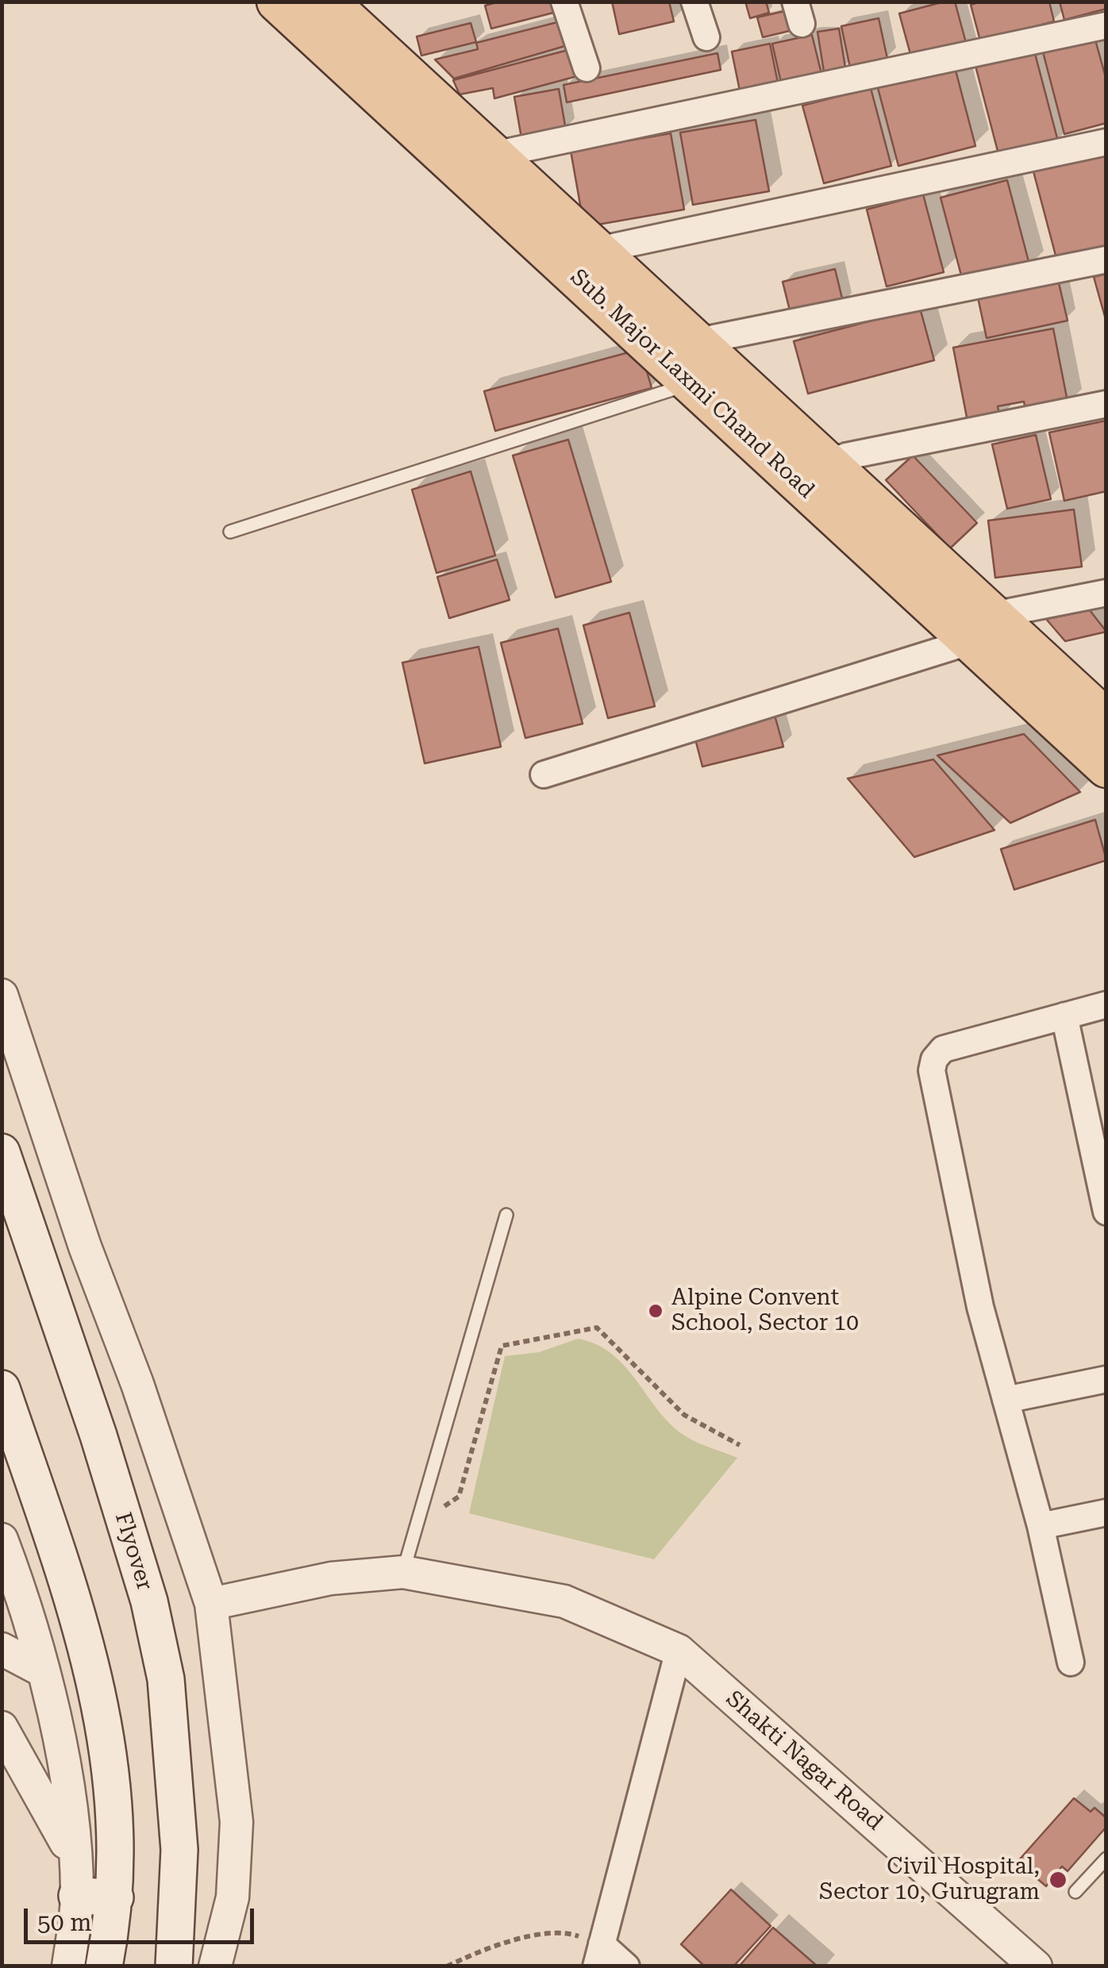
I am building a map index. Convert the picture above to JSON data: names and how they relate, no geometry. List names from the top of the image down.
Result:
{
  "streets": {
    "main road": ["Sub. Major Laxmi Chand Road", "Flyover"],
    "street": ["Shakti Nagar Road"]
  },
  "places": ["Alpine Convent School, Sector 10", "Civil Hospital, Sector 10, Gurugram"],
  "scale_bar": "50 m"
}
